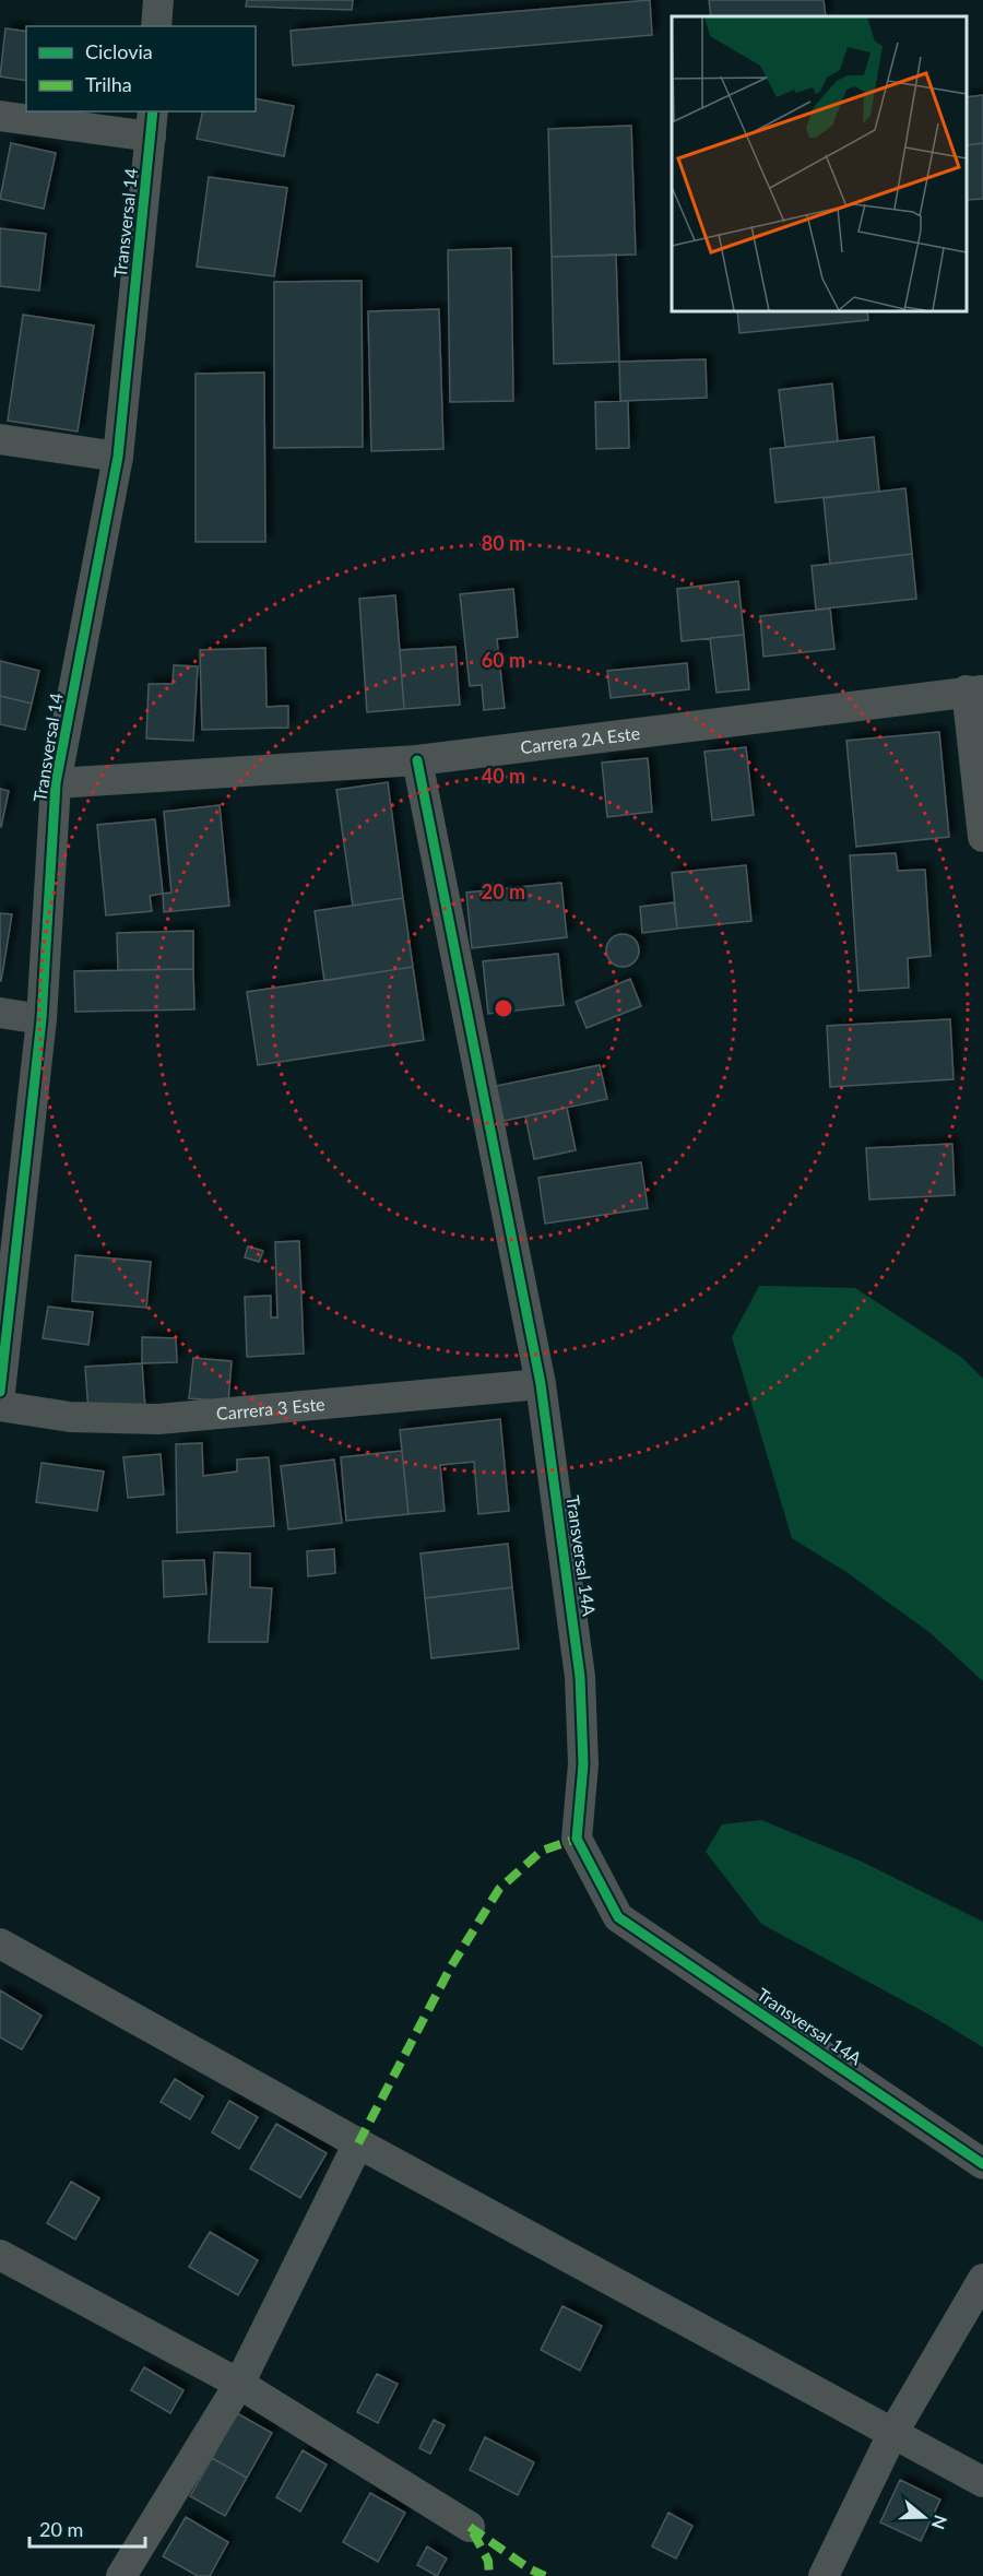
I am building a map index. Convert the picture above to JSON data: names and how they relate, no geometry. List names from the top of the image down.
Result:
{
  "streets": {
    "street": [
      "Transversal 14",
      "Carrera 2A Este",
      "Carrera 3 Este",
      "Transversal 14A"
    ]
  },
  "crossings": [
    ["Transversal 14", "Carrera 2A Este"],
    ["Carrera 2A Este", "Transversal 14A"],
    ["Carrera 3 Este", "Transversal 14A"]
  ],
  "legend": ["Ciclovia", "Trilha"],
  "scale_bar": "20 m",
  "north": "right",
  "rings": [
    "80 m",
    "60 m",
    "40 m",
    "20 m"
  ]
}
